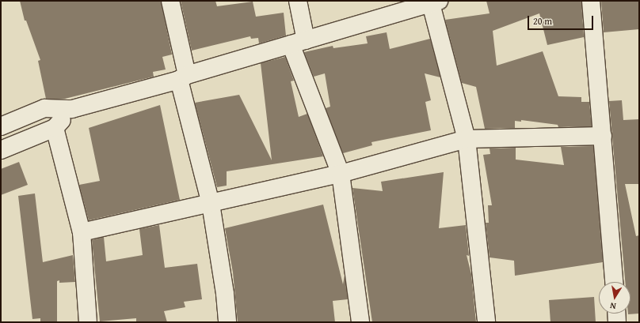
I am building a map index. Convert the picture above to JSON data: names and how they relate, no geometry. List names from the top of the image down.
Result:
{
  "scale_bar": "20 m",
  "north": "bottom"
}
